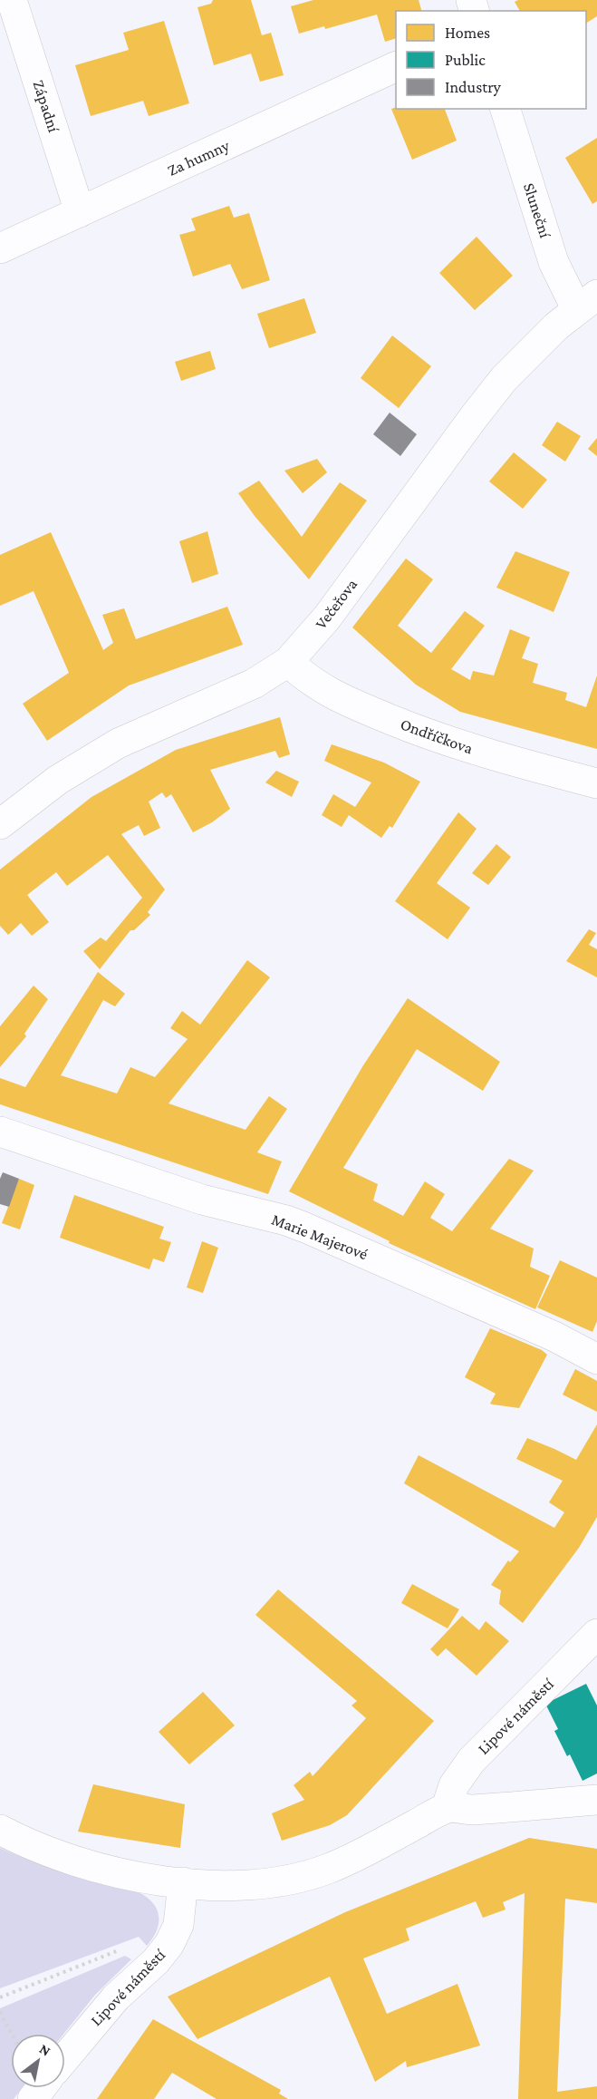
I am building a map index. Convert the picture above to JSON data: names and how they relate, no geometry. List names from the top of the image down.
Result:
{
  "streets": {
    "street": [
      "Západní",
      "Za humny",
      "Sluneční",
      "Večeřova",
      "Ondříčkova",
      "Marie Majerové",
      "Lipové náměstí"
    ]
  },
  "crossings": [
    ["Západní", "Za humny"],
    ["Sluneční", "Večeřova"],
    ["Večeřova", "Ondříčkova"]
  ],
  "legend": ["Homes", "Public", "Industry"],
  "north": "top right"
}
